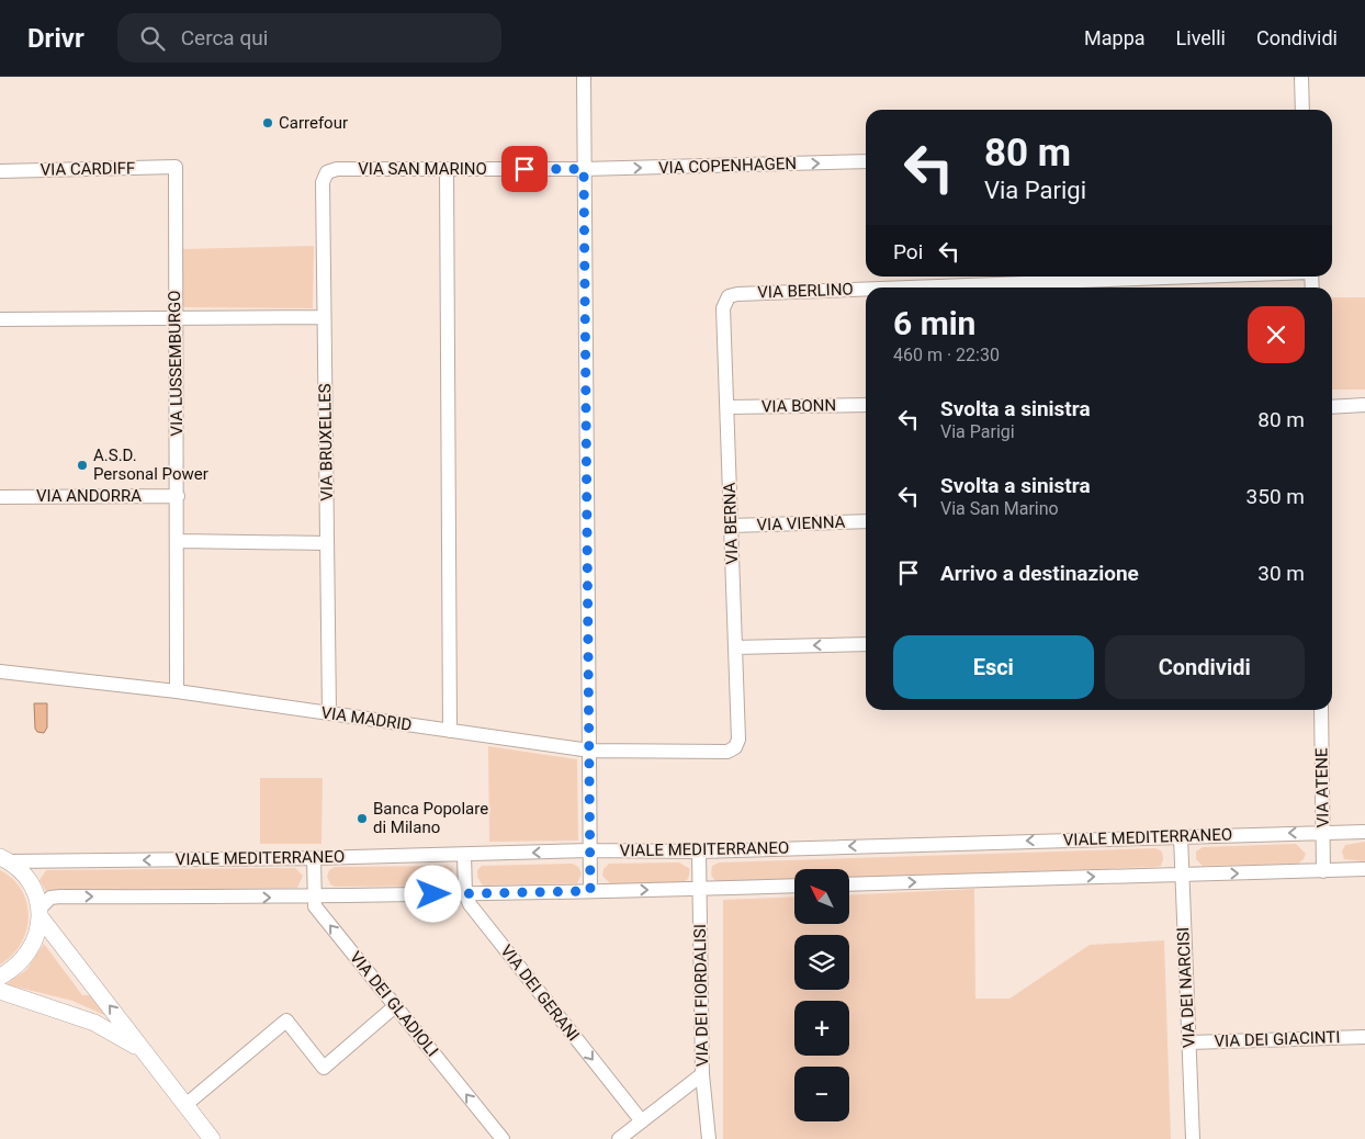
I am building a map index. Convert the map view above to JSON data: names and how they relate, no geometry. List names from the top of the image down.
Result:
{
  "streets": {
    "street": [
      "VIA COPENHAGEN",
      "VIA CARDIFF",
      "VIA SAN MARINO",
      "VIA BERLINO",
      "VIA LUSSEMBURGO",
      "VIA BONN",
      "VIA BRUXELLES",
      "VIA ANDORRA",
      "VIA BERNA",
      "VIA VIENNA",
      "VIA MADRID",
      "VIA ATENE",
      "VIALE MEDITERRANEO",
      "VIA DEI NARCISI",
      "VIA DEI GERANI",
      "VIA DEI FIORDALISI",
      "VIA DEI GLADIOLI",
      "VIA DEI GIACINTI"
    ]
  },
  "crossings": [
    ["VIA COPENHAGEN", "VIA SAN MARINO"],
    ["VIA CARDIFF", "VIA LUSSEMBURGO"],
    ["VIA SAN MARINO", "VIA BRUXELLES"],
    ["VIA BERLINO", "VIA BERNA"],
    ["VIA LUSSEMBURGO", "VIA ANDORRA"],
    ["VIA LUSSEMBURGO", "VIA MADRID"],
    ["VIA BONN", "VIA BERNA"],
    ["VIA BRUXELLES", "VIA MADRID"],
    ["VIA BERNA", "VIA VIENNA"],
    ["VIA BERNA", "VIA MADRID"],
    ["VIA ATENE", "VIALE MEDITERRANEO"],
    ["VIALE MEDITERRANEO", "VIA DEI NARCISI"],
    ["VIALE MEDITERRANEO", "VIA DEI GERANI"],
    ["VIALE MEDITERRANEO", "VIA DEI FIORDALISI"],
    ["VIALE MEDITERRANEO", "VIA DEI GLADIOLI"],
    ["VIA DEI NARCISI", "VIA DEI GIACINTI"]
  ],
  "one_way": ["VIA COPENHAGEN", "VIA DEI GERANI", "VIA DEI GLADIOLI"],
  "places": ["Carrefour", "A.S.D. Personal Power", "Banca Popolare di Milano"],
  "north": "top left",
  "page": {
    "header": "Drivr",
    "search": "Cerca qui",
    "nav": ["Mappa", "Livelli", "Condividi"],
    "turn": ["80 m", "Via Parigi"],
    "then": "Poi",
    "heading": ["6 min", "460 m · 22:30"],
    "list": [
      {
        "name": "Svolta a sinistra",
        "note": "Via Parigi",
        "value": "80 m"
      },
      {
        "name": "Svolta a sinistra",
        "note": "Via San Marino",
        "value": "350 m"
      },
      {
        "name": "Arrivo a destinazione",
        "value": "30 m"
      }
    ],
    "buttons": ["Esci", "Condividi"],
    "map_buttons": ["+", "−"]
  }
}
